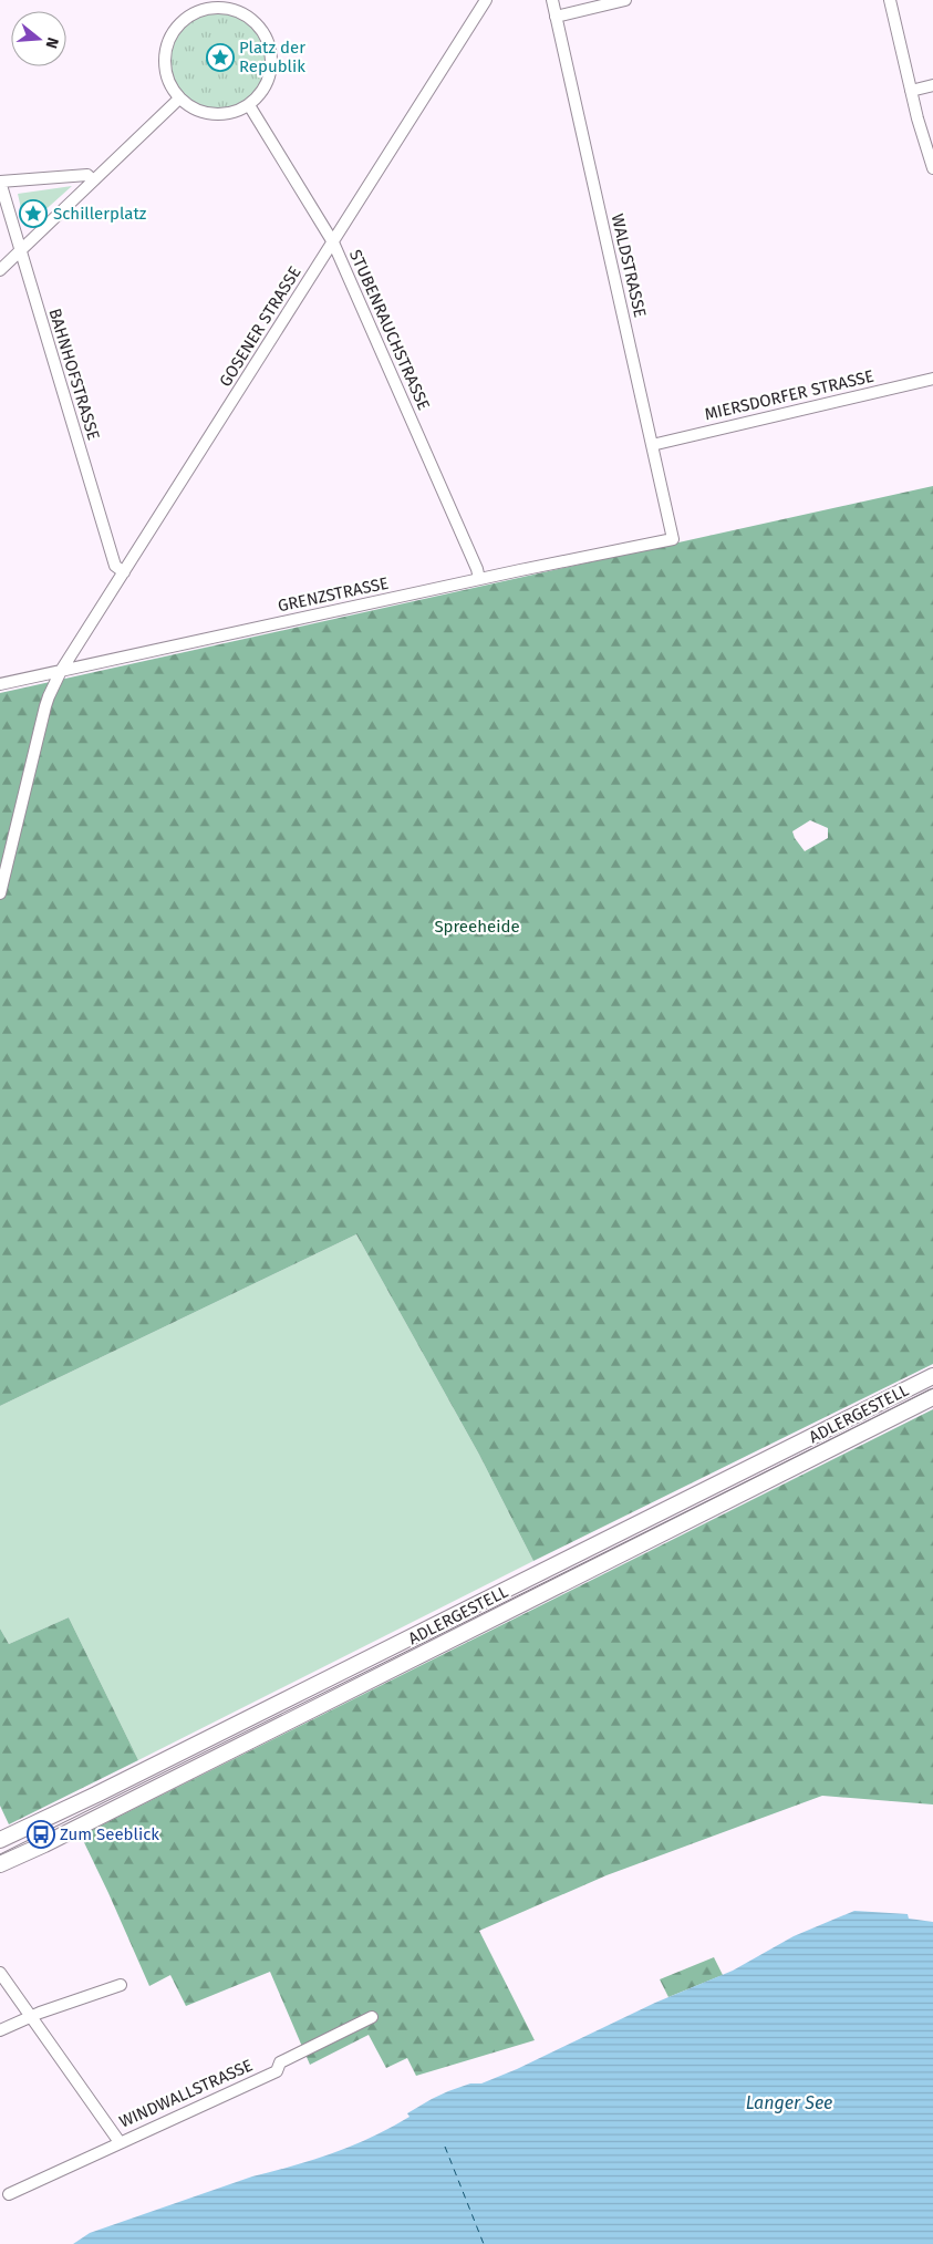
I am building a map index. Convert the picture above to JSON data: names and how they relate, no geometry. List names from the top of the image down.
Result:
{
  "streets": {
    "main road": ["ADLERGESTELL"],
    "street": [
      "WALDSTRASSE",
      "GOSENER STRASSE",
      "STUBENRAUCHSTRASSE",
      "BAHNHOFSTRASSE",
      "MIERSDORFER STRASSE",
      "GRENZSTRASSE",
      "WINDWALLSTRASSE"
    ]
  },
  "crossings": [
    ["WALDSTRASSE", "MIERSDORFER STRASSE"],
    ["WALDSTRASSE", "GRENZSTRASSE"],
    ["GOSENER STRASSE", "STUBENRAUCHSTRASSE"],
    ["GOSENER STRASSE", "BAHNHOFSTRASSE"],
    ["GOSENER STRASSE", "GRENZSTRASSE"],
    ["STUBENRAUCHSTRASSE", "GRENZSTRASSE"]
  ],
  "water": ["Langer See"],
  "parks": ["Spreeheide"],
  "places": {
    "place": ["Platz der Republik", "Schillerplatz"],
    "bus stop": ["Zum Seeblick"]
  },
  "north": "right"
}
